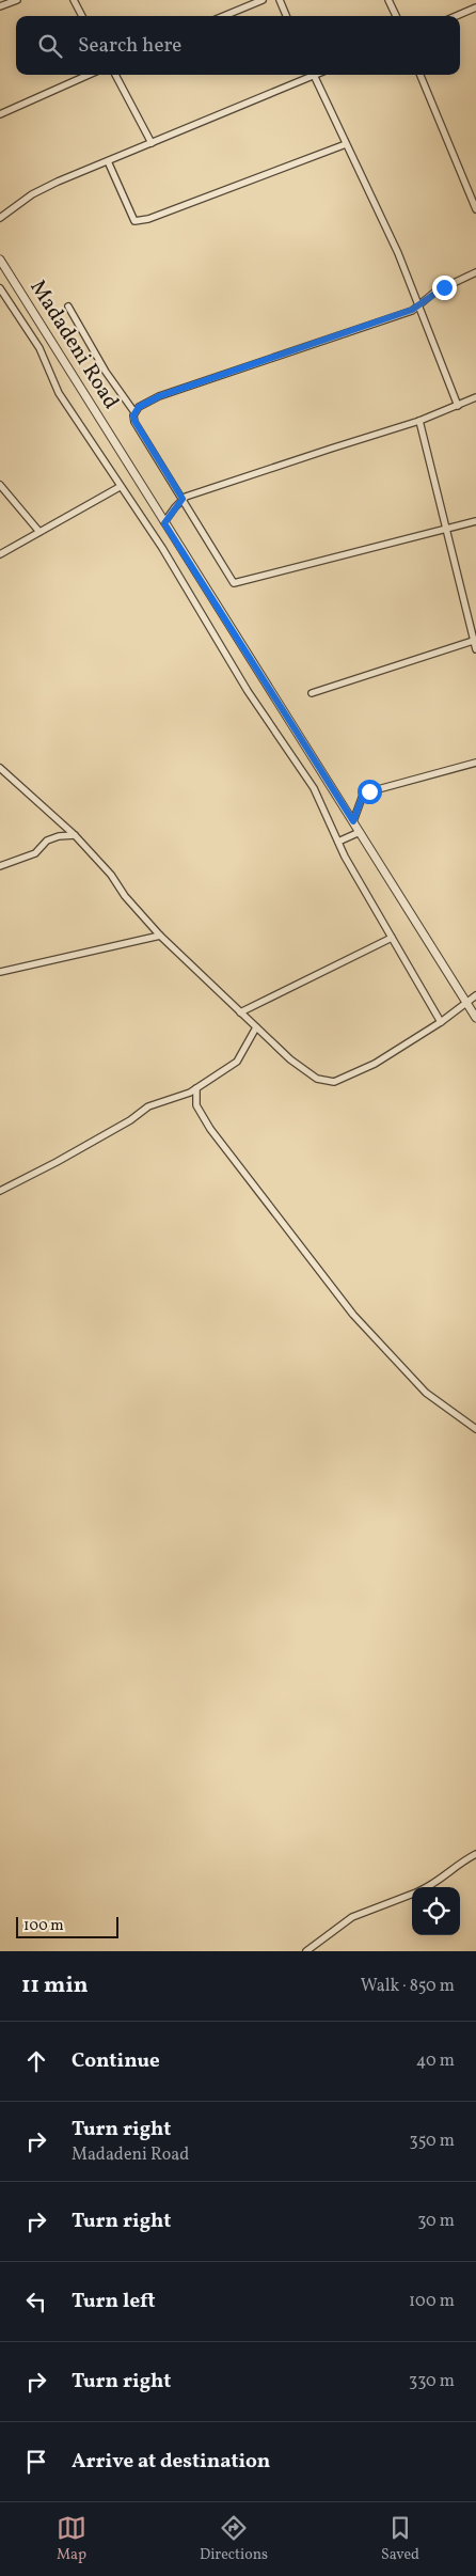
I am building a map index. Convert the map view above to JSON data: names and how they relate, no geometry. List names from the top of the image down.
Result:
{
  "streets": {
    "street": ["Madadeni Road"]
  },
  "scale_bar": "100 m",
  "page": {
    "search": "Search here",
    "scale": "100 m",
    "heading": ["11 min", "Walk · 850 m"],
    "list": [
      ["Continue", "40 m"],
      ["Turn right", "Madadeni Road", "350 m"],
      ["Turn right", "30 m"],
      ["Turn left", "100 m"],
      ["Turn right", "330 m"],
      "Arrive at destination"
    ],
    "nav": ["Map", "Directions", "Saved"]
  }
}
